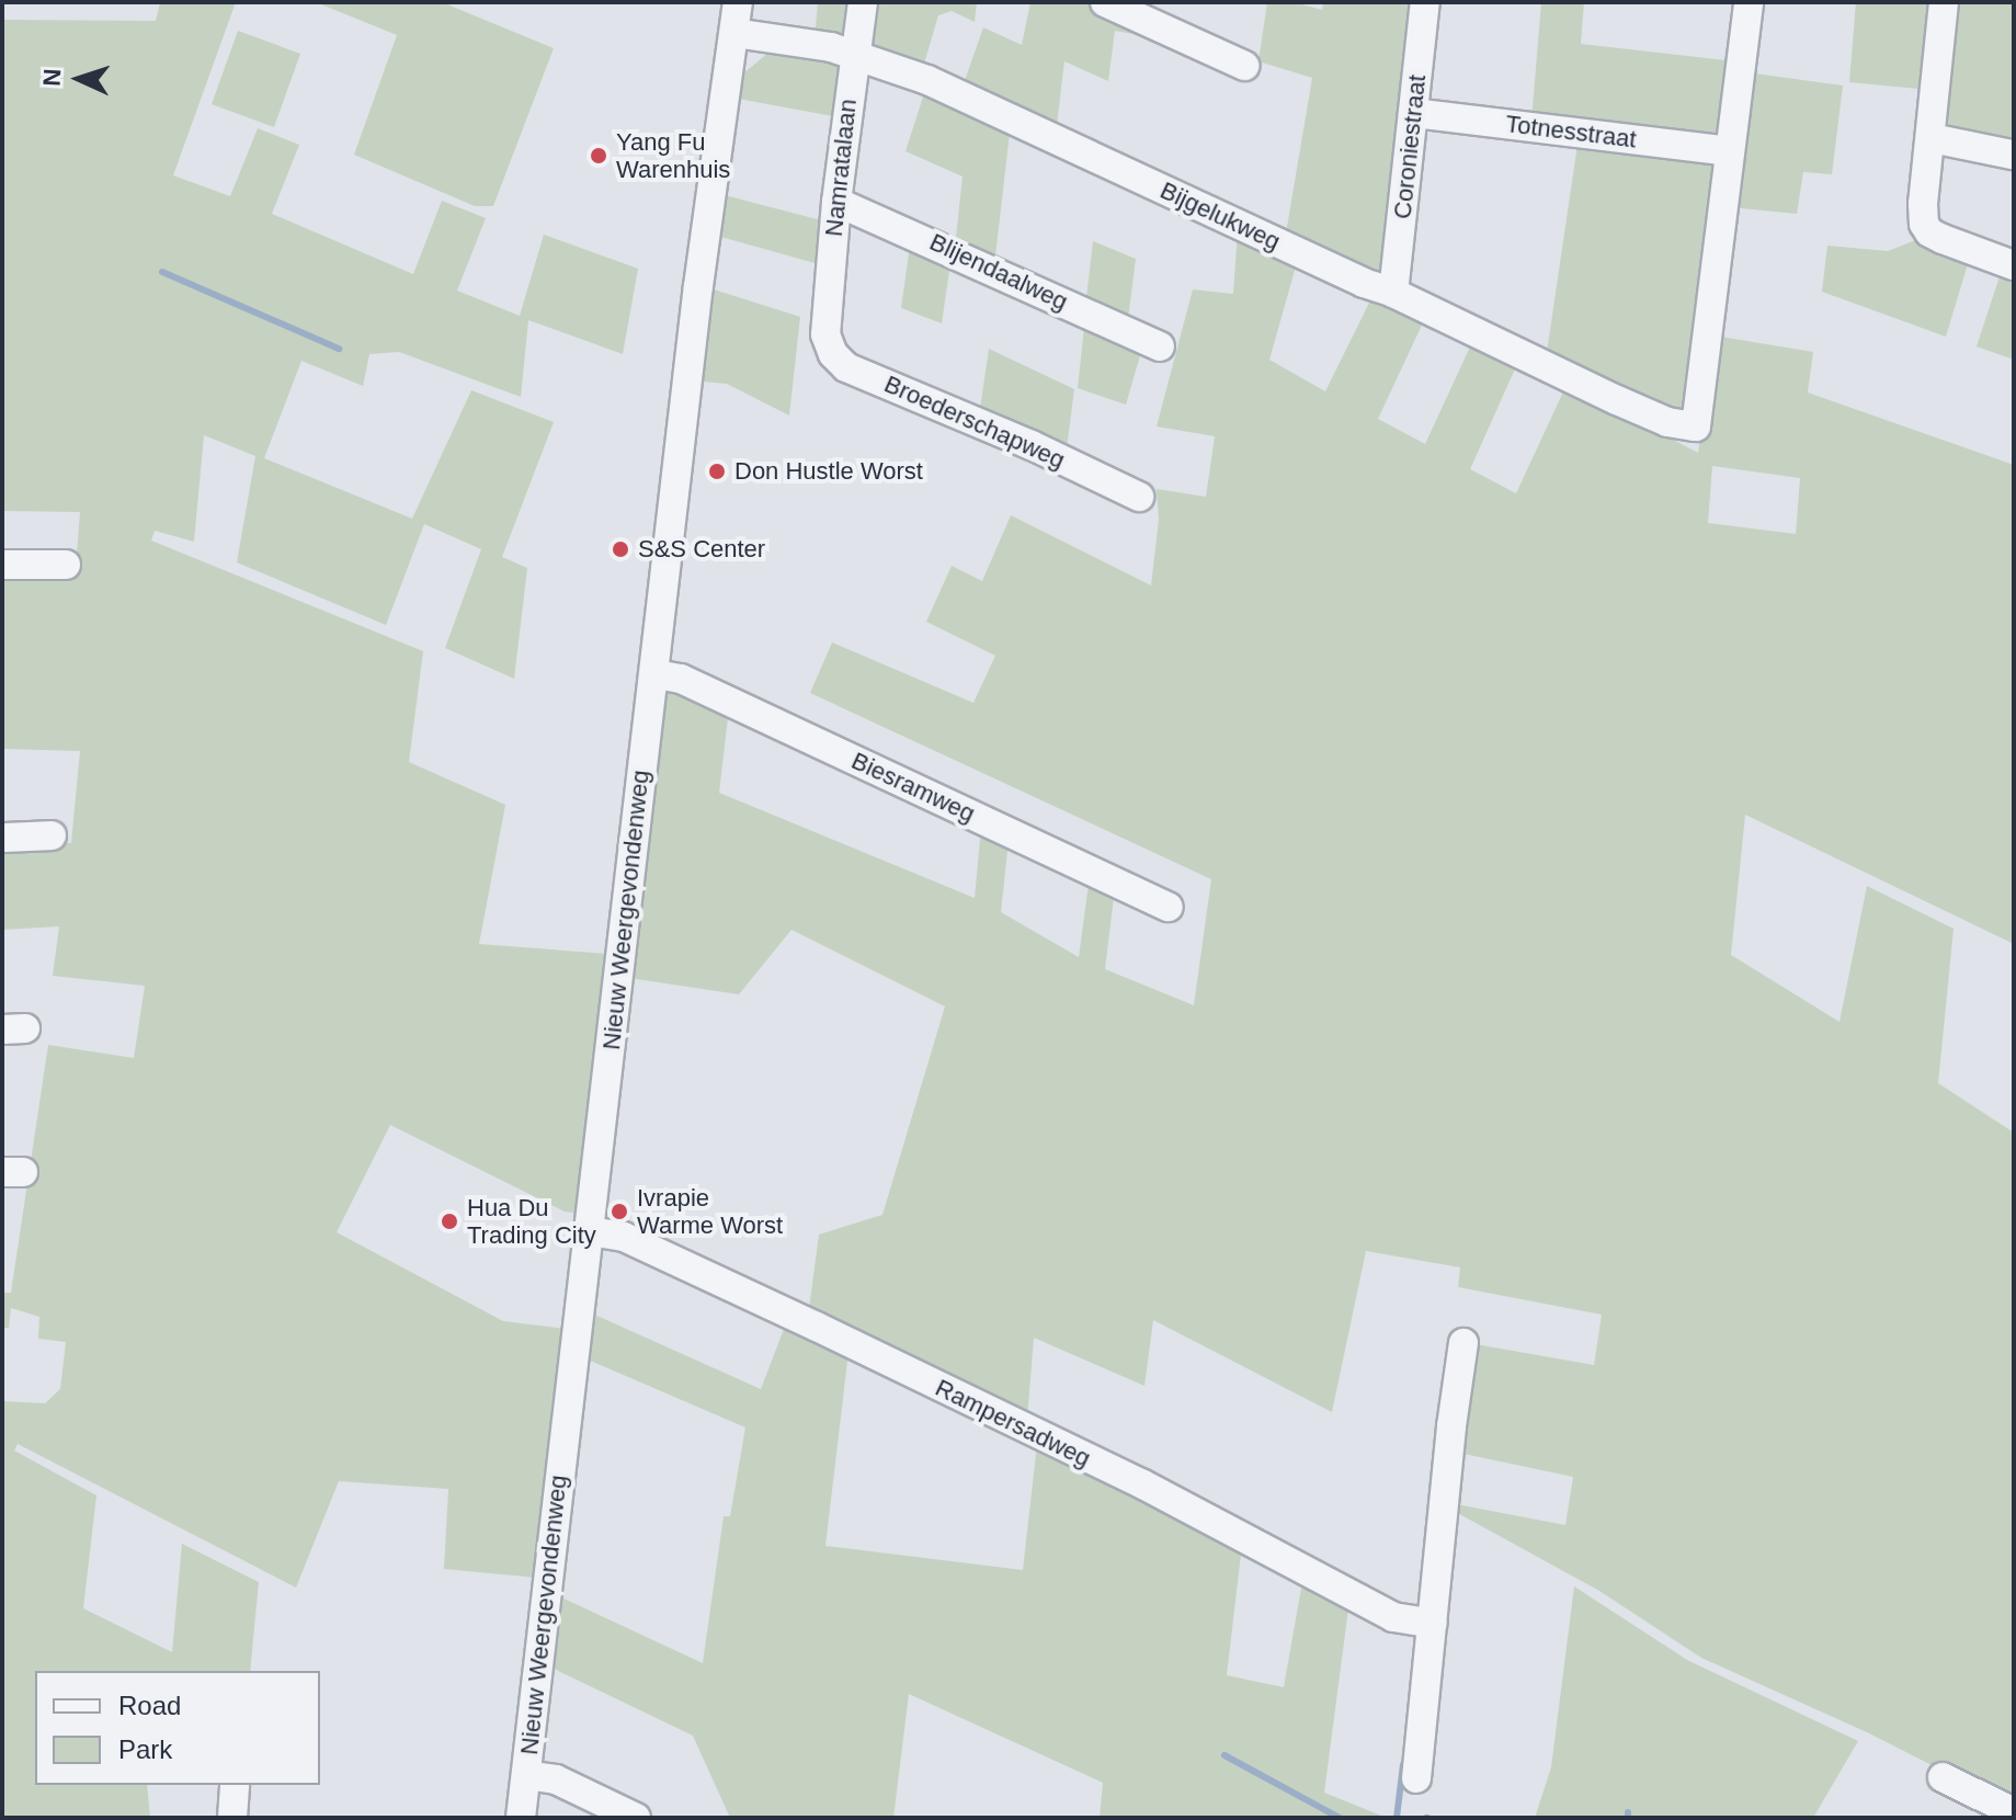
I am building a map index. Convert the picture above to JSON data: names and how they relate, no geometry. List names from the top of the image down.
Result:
{
  "streets": {
    "street": [
      "Totnesstraat",
      "Coroniestraat",
      "Namratalaan",
      "Bijgelukweg",
      "Blijendaalweg",
      "Broederschapweg",
      "Biesramweg",
      "Nieuw Weergevondenweg",
      "Rampersadweg"
    ]
  },
  "crossings": [
    ["Totnesstraat", "Coroniestraat"],
    ["Totnesstraat", "Bijgelukweg"],
    ["Coroniestraat", "Bijgelukweg"],
    ["Namratalaan", "Bijgelukweg"],
    ["Namratalaan", "Blijendaalweg"],
    ["Namratalaan", "Broederschapweg"],
    ["Bijgelukweg", "Nieuw Weergevondenweg"],
    ["Biesramweg", "Nieuw Weergevondenweg"],
    ["Nieuw Weergevondenweg", "Rampersadweg"]
  ],
  "places": [
    "Yang Fu Warenhuis",
    "Don Hustle Worst",
    "S&S Center",
    "Ivrapie Warme Worst",
    "Hua Du Trading City"
  ],
  "legend": ["Road", "Park"],
  "north": "left"
}
